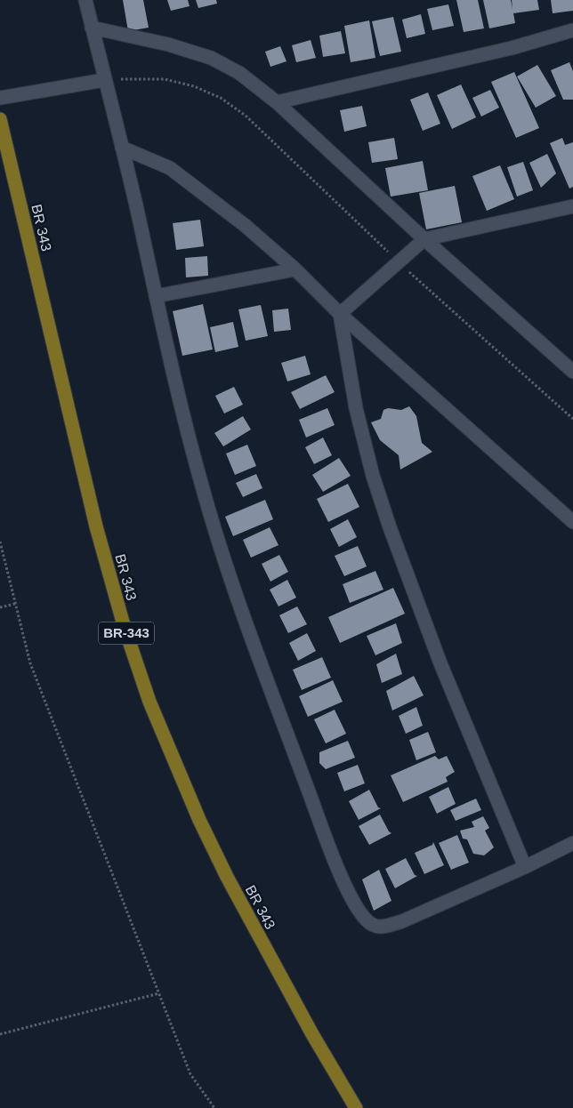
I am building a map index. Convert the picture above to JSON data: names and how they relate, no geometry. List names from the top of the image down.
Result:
{
  "streets": {
    "main road": ["BR 343", "BR-343"]
  }
}
